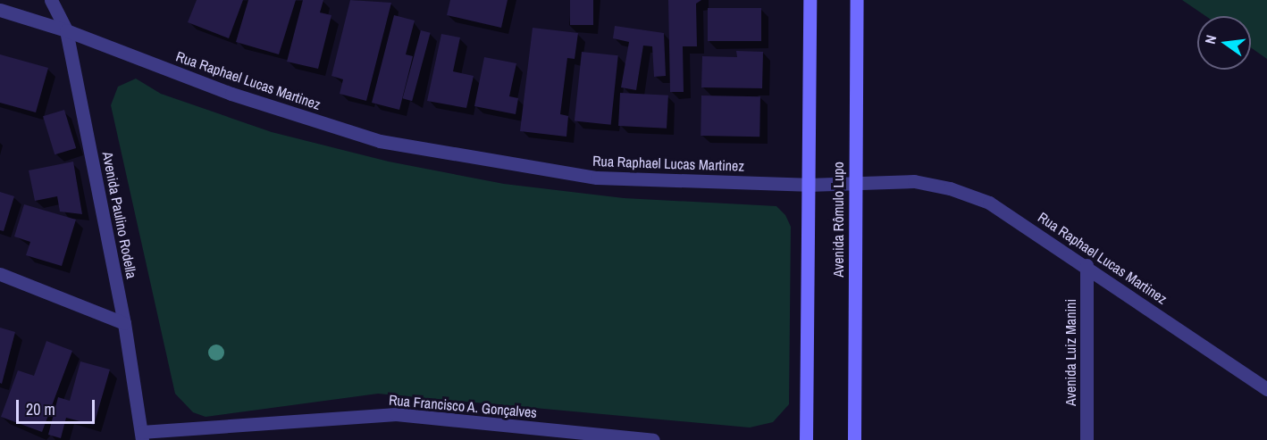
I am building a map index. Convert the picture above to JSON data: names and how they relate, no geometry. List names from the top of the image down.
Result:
{
  "streets": {
    "street": [
      "Rua Raphael Lucas Martinez",
      "Avenida Paulino Rodella",
      "Avenida Rômulo Lupo",
      "Avenida Luiz Manini",
      "Rua Francisco A. Gonçalves"
    ]
  },
  "crossings": [
    ["Rua Raphael Lucas Martinez", "Avenida Paulino Rodella"],
    ["Rua Raphael Lucas Martinez", "Avenida Rômulo Lupo"],
    ["Rua Raphael Lucas Martinez", "Avenida Luiz Manini"],
    ["Avenida Paulino Rodella", "Rua Francisco A. Gonçalves"]
  ],
  "scale_bar": "20 m",
  "north": "left"
}
